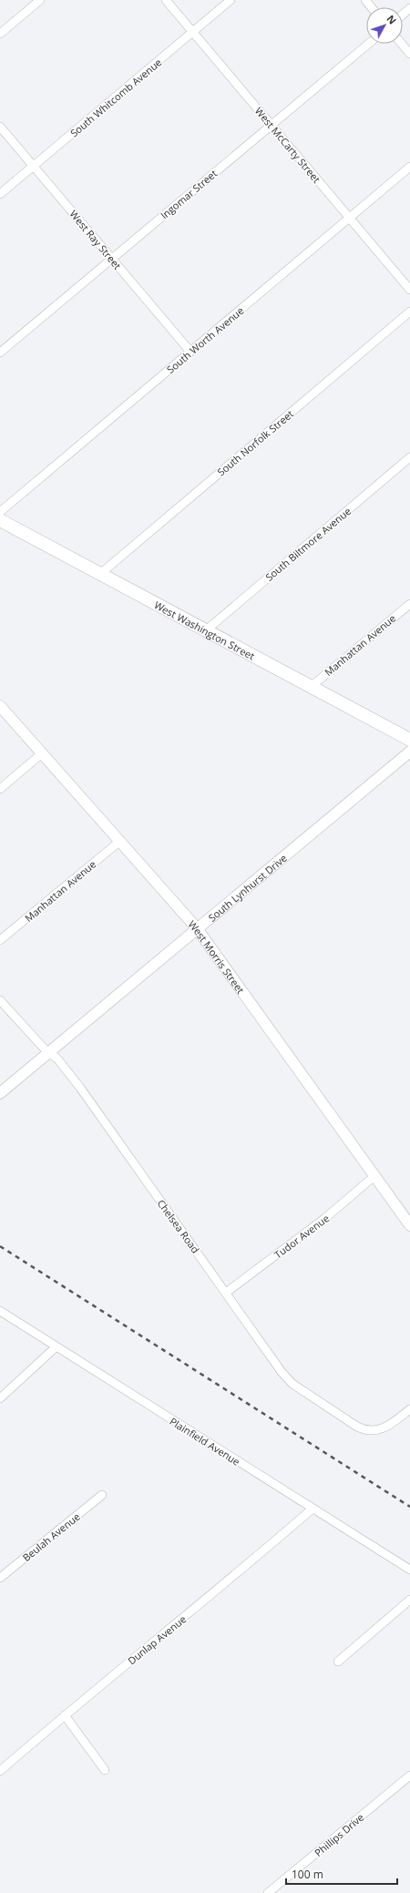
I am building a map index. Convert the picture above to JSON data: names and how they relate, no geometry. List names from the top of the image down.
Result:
{
  "streets": {
    "main road": ["West Washington Street", "South Lynhurst Drive", "West Morris Street"],
    "street": [
      "South Whitcomb Avenue",
      "West McCarty Street",
      "Ingomar Street",
      "West Ray Street",
      "South Worth Avenue",
      "South Norfolk Street",
      "South Biltmore Avenue",
      "Manhattan Avenue",
      "Chelsea Road",
      "Tudor Avenue",
      "Plainfield Avenue",
      "Beulah Avenue",
      "Dunlap Avenue",
      "Phillips Drive"
    ]
  },
  "crossings": [
    ["South Whitcomb Avenue", "West McCarty Street"],
    ["South Whitcomb Avenue", "West Ray Street"],
    ["West McCarty Street", "Ingomar Street"],
    ["West McCarty Street", "South Worth Avenue"],
    ["Ingomar Street", "West Ray Street"],
    ["West Ray Street", "South Worth Avenue"],
    ["South Norfolk Street", "West Washington Street"],
    ["South Biltmore Avenue", "West Washington Street"],
    ["West Washington Street", "Manhattan Avenue"],
    ["Manhattan Avenue", "West Morris Street"],
    ["South Lynhurst Drive", "West Morris Street"],
    ["South Lynhurst Drive", "Chelsea Road"],
    ["West Morris Street", "Tudor Avenue"],
    ["Chelsea Road", "Tudor Avenue"],
    ["Plainfield Avenue", "Dunlap Avenue"]
  ],
  "scale_bar": "100 m",
  "north": "top right"
}
